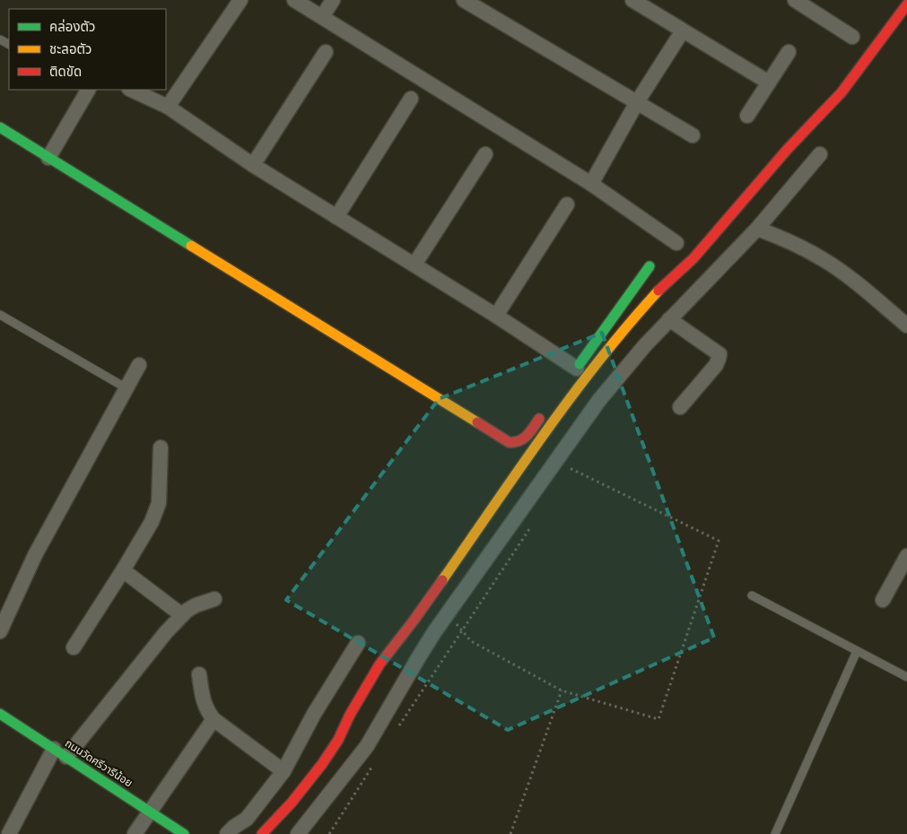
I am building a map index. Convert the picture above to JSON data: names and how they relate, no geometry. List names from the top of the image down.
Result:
{
  "streets": {
    "street": ["ถนนวัดศรีวารีน้อย"]
  },
  "legend": ["คล่องตัว", "ชะลอตัว", "ติดขัด"]
}
